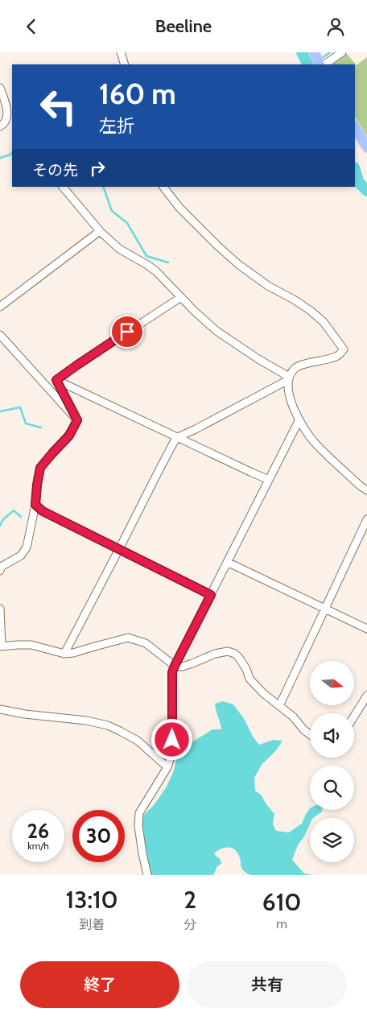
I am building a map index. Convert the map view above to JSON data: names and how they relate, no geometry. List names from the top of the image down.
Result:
{
  "north": "right",
  "page": {
    "header": "Beeline",
    "turn": ["160 m", "左折"],
    "then": "その先",
    "speed": "26 km/h",
    "limit": "30",
    "eta": [
      "13:10",
      "到着",
      "2",
      "分",
      "610",
      "m"
    ],
    "buttons": ["終了", "共有"]
  }
}
